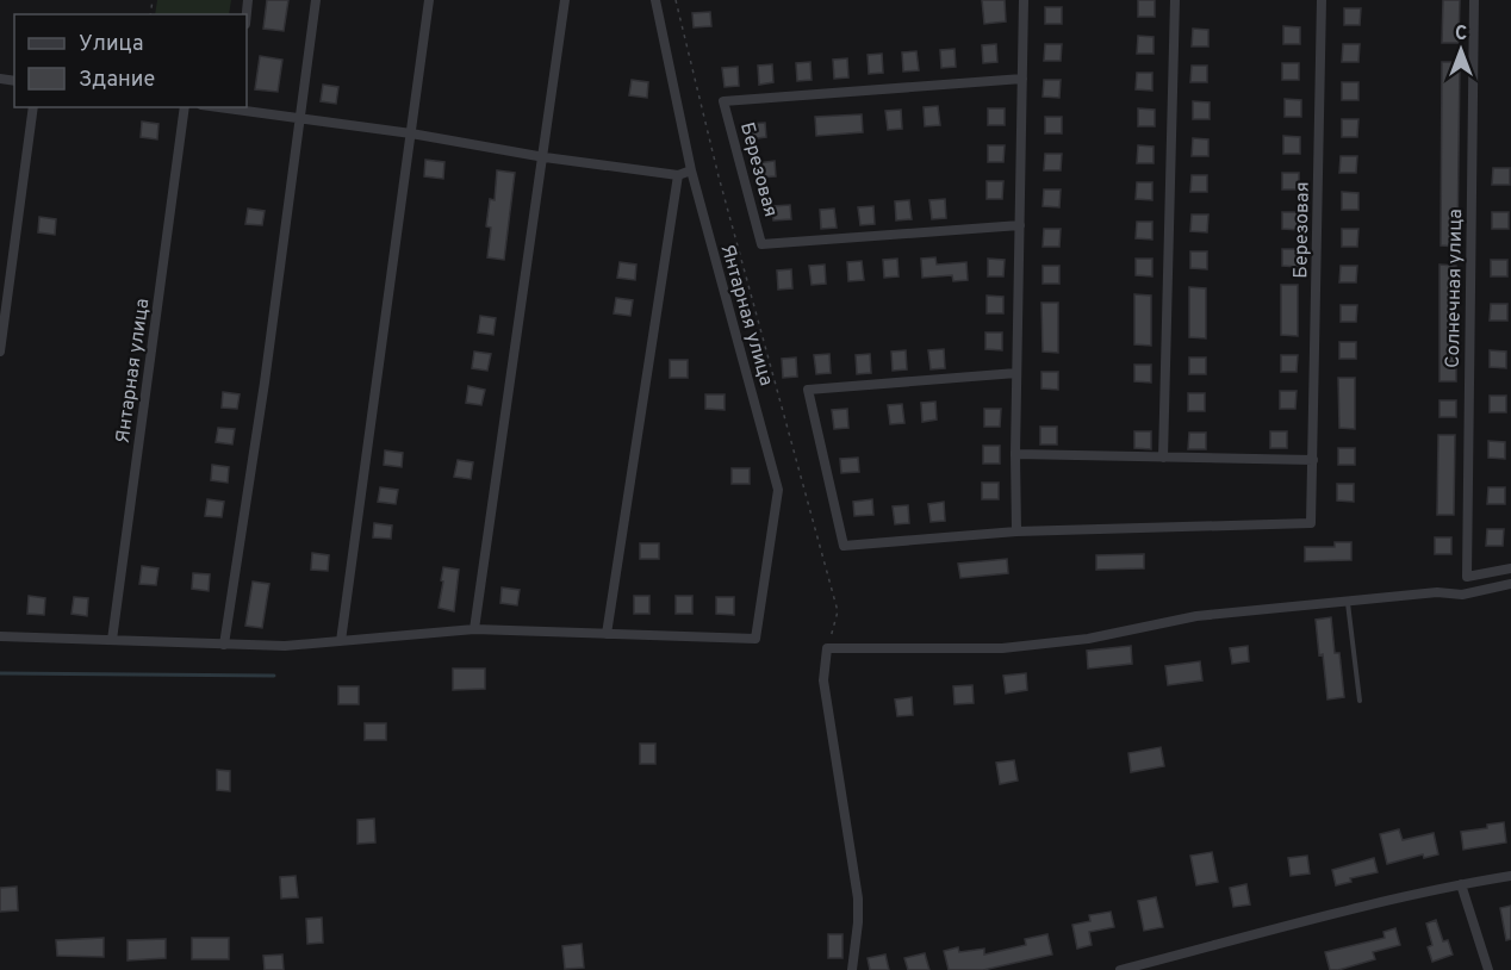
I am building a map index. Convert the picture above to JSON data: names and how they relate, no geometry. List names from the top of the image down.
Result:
{
  "streets": {
    "street": ["Березовая", "Солнечная улица", "Янтарная улица"]
  },
  "legend": ["Улица", "Здание"],
  "north": "top"
}
